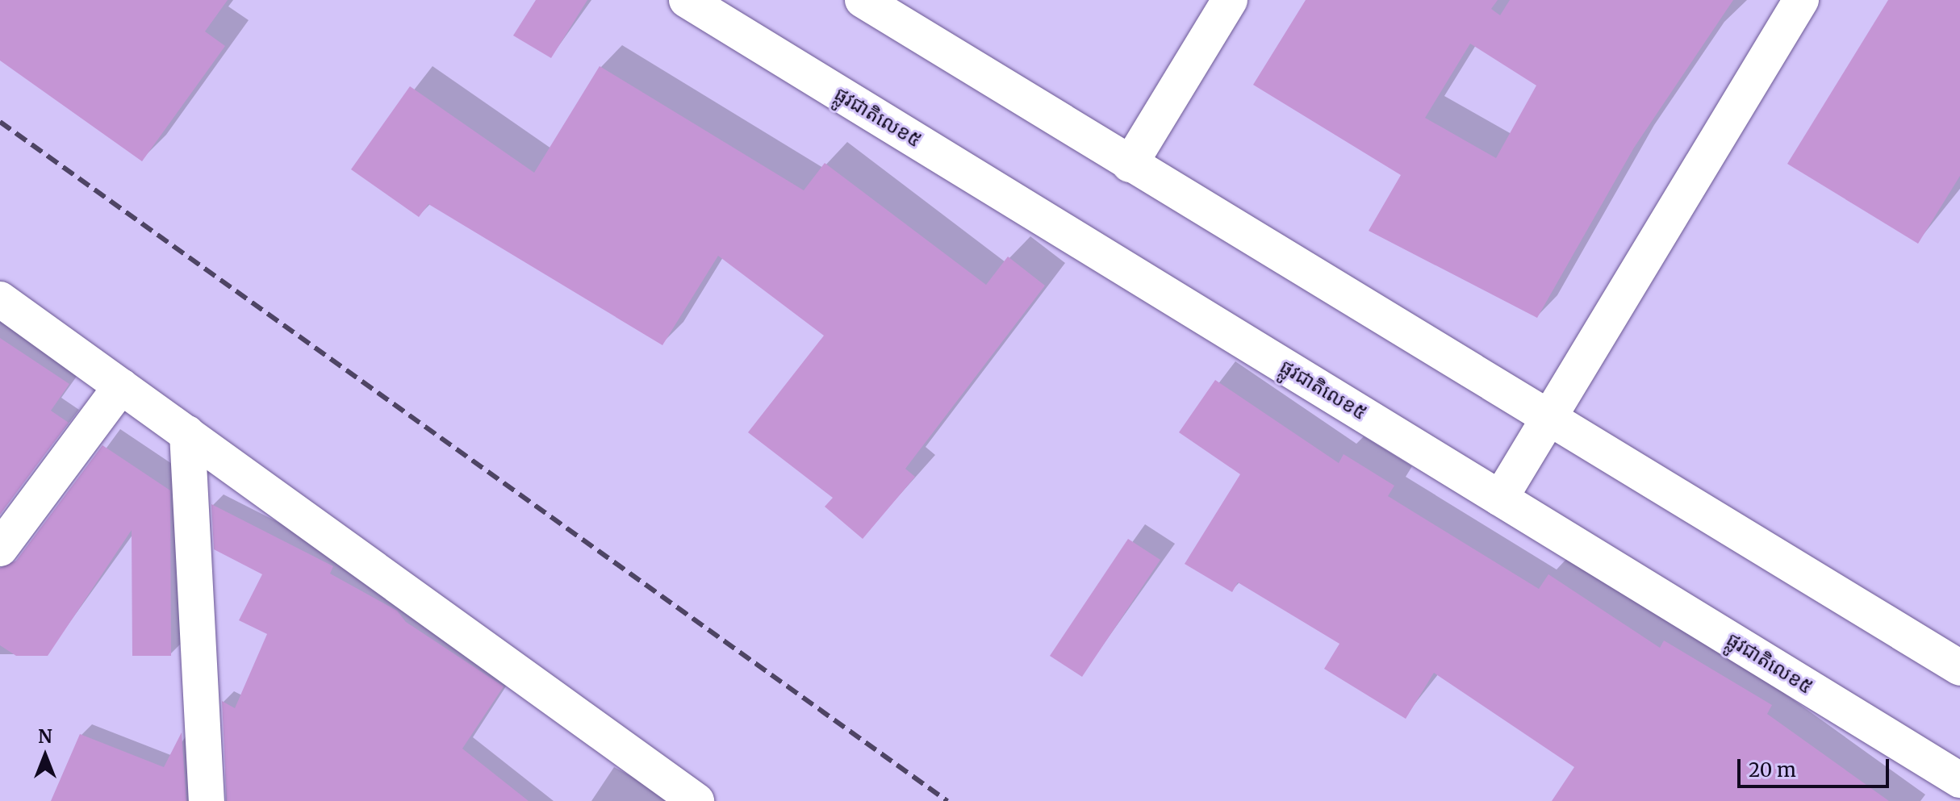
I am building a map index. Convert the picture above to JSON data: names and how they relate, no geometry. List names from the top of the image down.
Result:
{
  "streets": {
    "main road": ["ផ្លូវជាតិលេខ៥"]
  },
  "scale_bar": "20 m",
  "north": "top"
}
